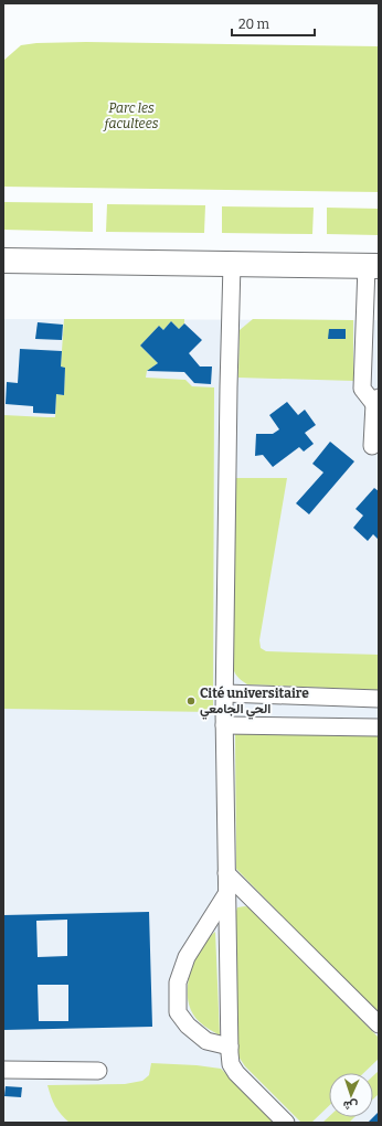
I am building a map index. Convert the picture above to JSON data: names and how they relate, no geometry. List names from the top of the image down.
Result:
{
  "parks": ["Parc les facultees"],
  "places": ["Cité universitaire الحي الجامعي"],
  "scale_bar": "20 m",
  "north": "bottom"
}
